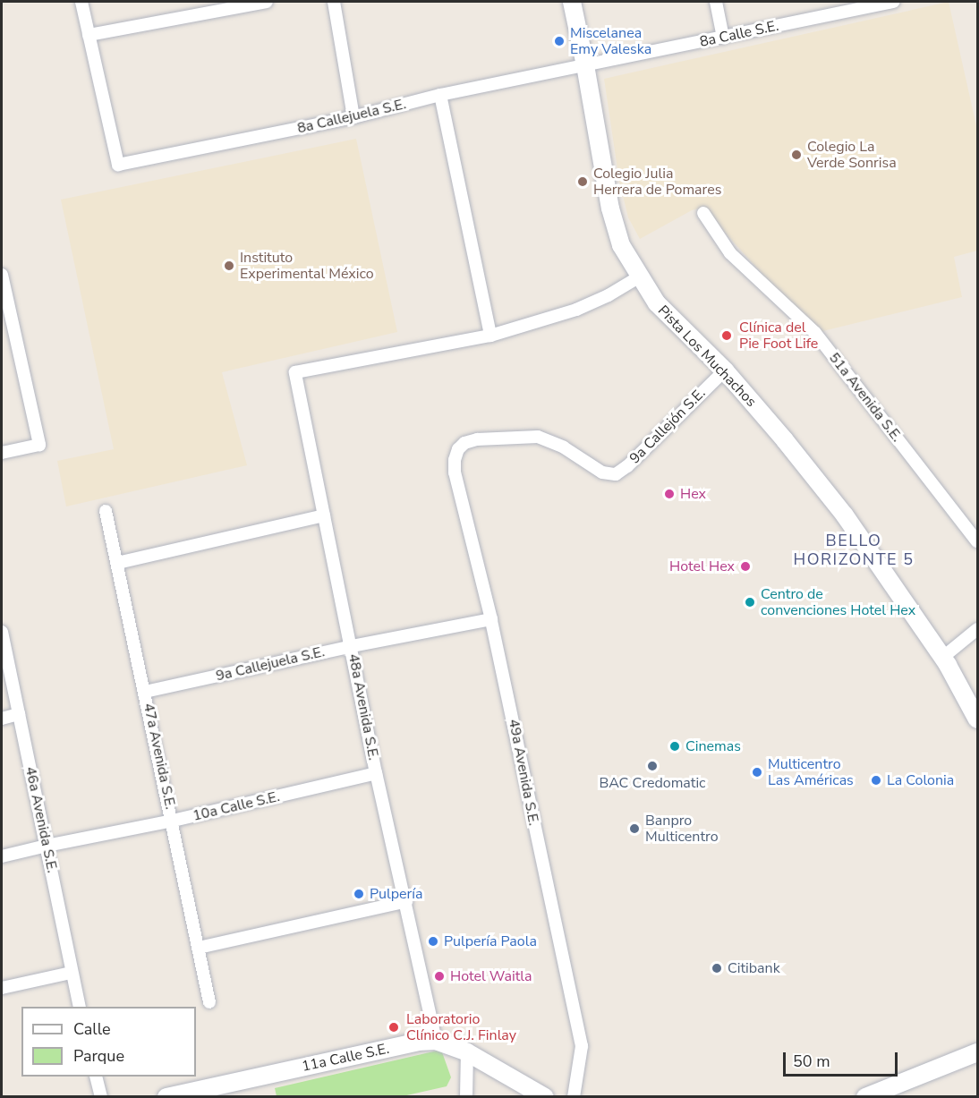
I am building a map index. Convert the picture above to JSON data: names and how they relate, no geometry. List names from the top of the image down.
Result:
{
  "streets": {
    "street": [
      "8a Calle S.E.",
      "8a Callejuela S.E.",
      "Pista Los Muchachos",
      "51a Avenida S.E.",
      "9a Callejón S.E.",
      "9a Callejuela S.E.",
      "48a Avenida S.E.",
      "47a Avenida S.E.",
      "49a Avenida S.E.",
      "10a Calle S.E.",
      "46a Avenida S.E.",
      "11a Calle S.E."
    ]
  },
  "crossings": [
    ["8a Calle S.E.", "8a Callejuela S.E."],
    ["8a Calle S.E.", "Pista Los Muchachos"],
    ["8a Callejuela S.E.", "Pista Los Muchachos"],
    ["Pista Los Muchachos", "9a Callejón S.E."],
    ["9a Callejón S.E.", "49a Avenida S.E."],
    ["9a Callejuela S.E.", "48a Avenida S.E."],
    ["9a Callejuela S.E.", "47a Avenida S.E."],
    ["9a Callejuela S.E.", "49a Avenida S.E."],
    ["48a Avenida S.E.", "10a Calle S.E."],
    ["48a Avenida S.E.", "11a Calle S.E."],
    ["47a Avenida S.E.", "10a Calle S.E."],
    ["10a Calle S.E.", "46a Avenida S.E."]
  ],
  "districts": ["BELLO HORIZONTE 5"],
  "places": [
    "Miscelanea Emy Valeska",
    "Colegio La Verde Sonrisa",
    "Colegio Julia Herrera de Pomares",
    "Instituto Experimental México",
    "Clínica del Pie Foot Life",
    "Hex",
    "Hotel Hex",
    "Centro de convenciones Hotel Hex",
    "Cinemas",
    "BAC Credomatic",
    "Multicentro Las Américas",
    "La Colonia",
    "Banpro Multicentro",
    "Pulpería",
    "Pulpería Paola",
    "Citibank",
    "Hotel Waitla",
    "Laboratorio Clínico C.J. Finlay"
  ],
  "legend": ["Calle", "Parque"],
  "scale_bar": "50 m"
}
